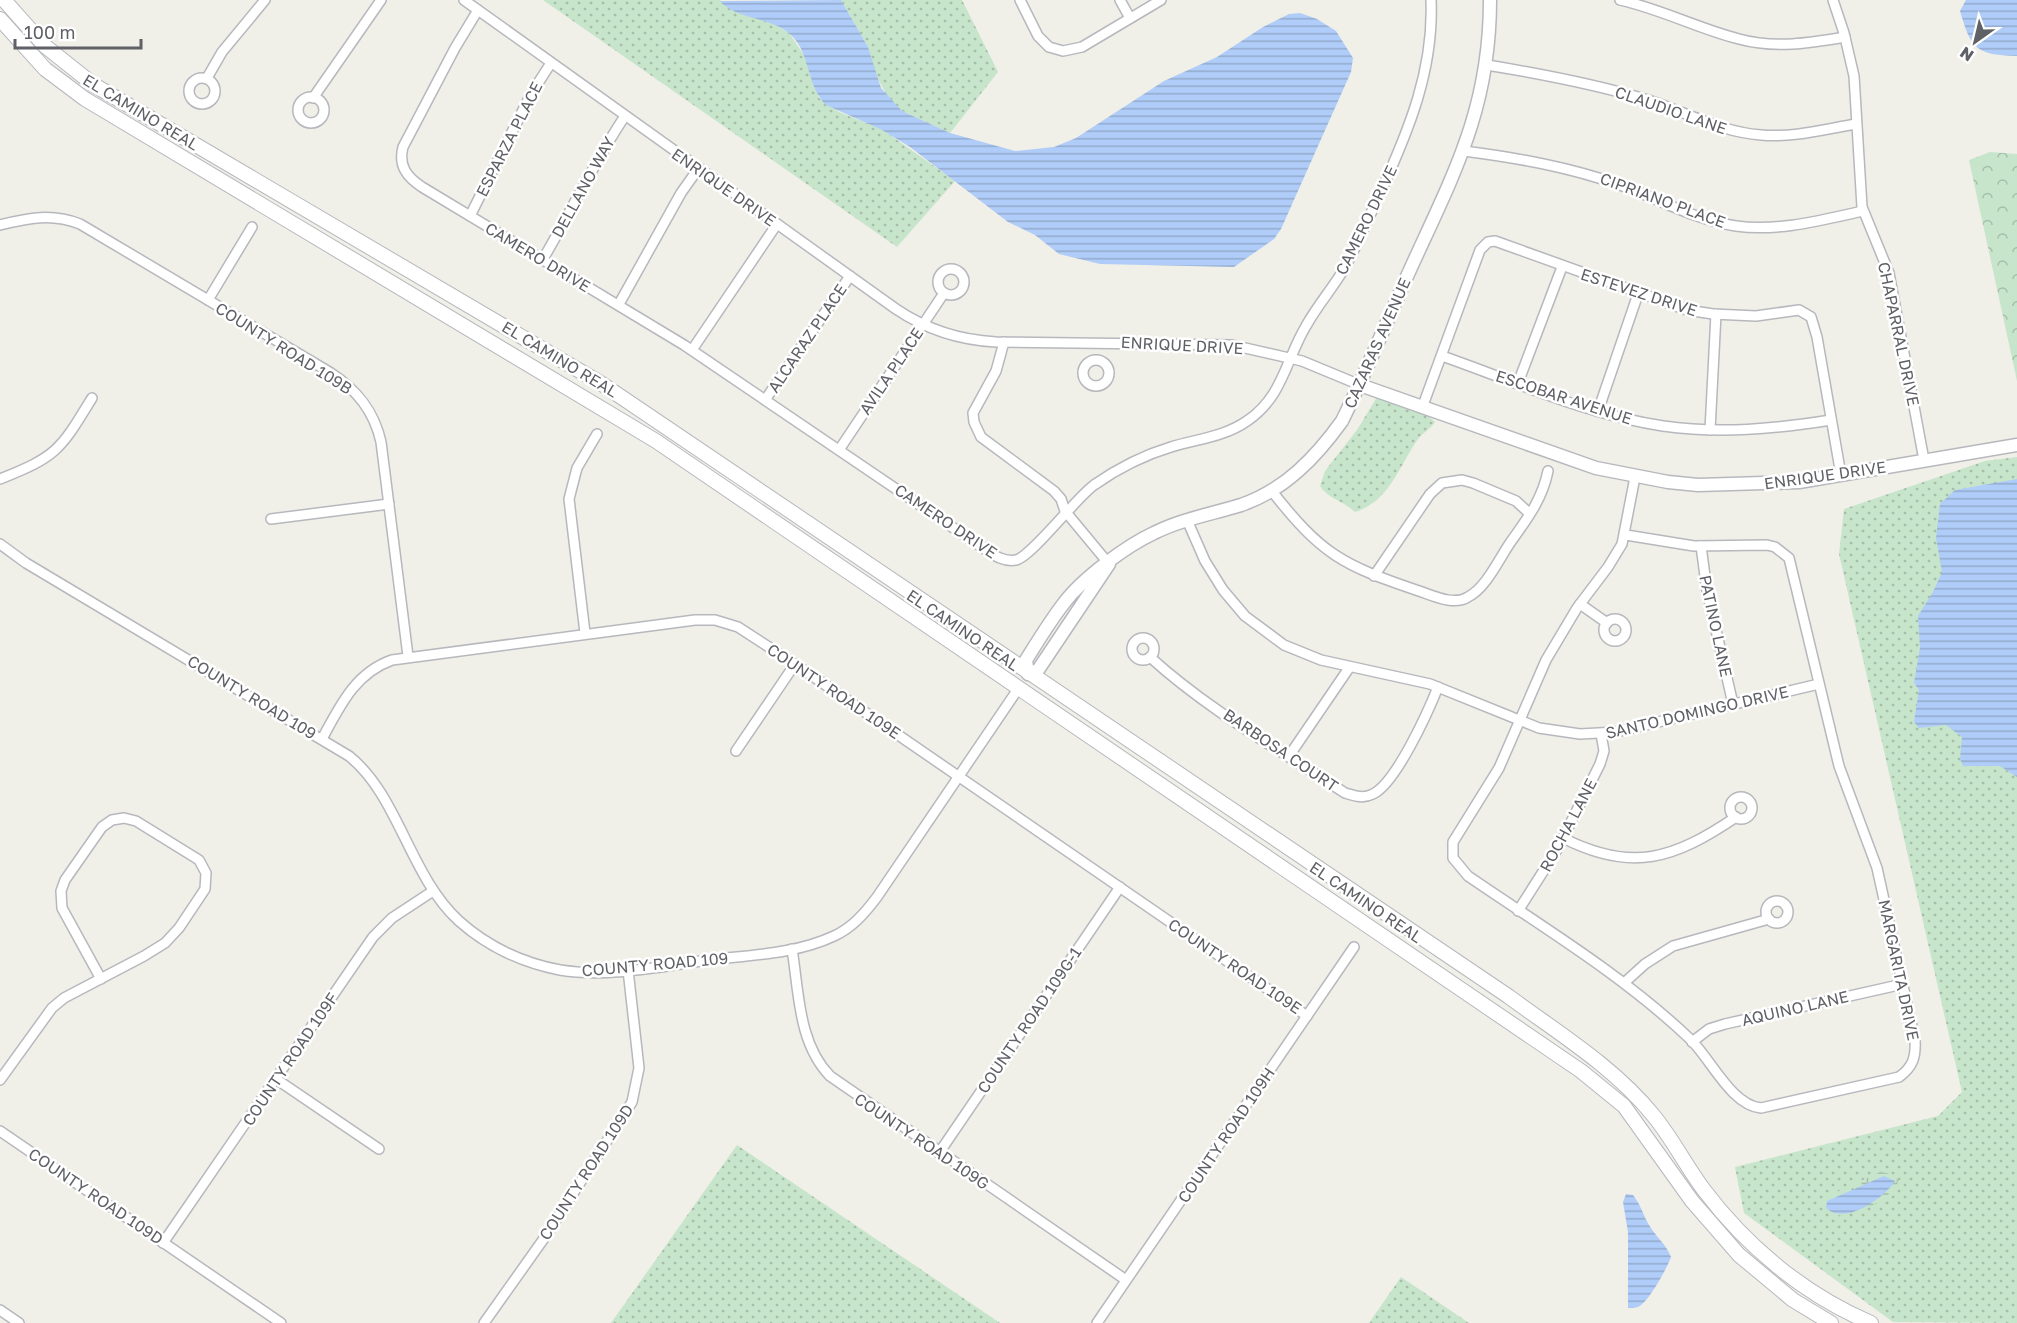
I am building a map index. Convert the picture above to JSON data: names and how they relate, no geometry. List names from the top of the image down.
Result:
{
  "streets": {
    "main road": ["EL CAMINO REAL"],
    "street": [
      "CLAUDIO LANE",
      "ESPARZA PLACE",
      "DELLANO WAY",
      "ENRIQUE DRIVE",
      "CIPRIANO PLACE",
      "CAMERO DRIVE",
      "ESTEVEZ DRIVE",
      "CHAPARRAL DRIVE",
      "ALCARAZ PLACE",
      "CAZARAS AVENUE",
      "COUNTY ROAD 109B",
      "AVILA PLACE",
      "ESCOBAR AVENUE",
      "PATINO LANE",
      "COUNTY ROAD 109E",
      "COUNTY ROAD 109",
      "SANTO DOMINGO DRIVE",
      "BARBOSA COURT",
      "ROCHA LANE",
      "MARGARITA DRIVE",
      "AQUINO LANE",
      "COUNTY ROAD 109G-1",
      "COUNTY ROAD 109F",
      "COUNTY ROAD 109H",
      "COUNTY ROAD 109G",
      "COUNTY ROAD 109D"
    ]
  },
  "crossings": [
    ["CLAUDIO LANE", "CHAPARRAL DRIVE"],
    ["CLAUDIO LANE", "CAZARAS AVENUE"],
    ["EL CAMINO REAL", "CAZARAS AVENUE"],
    ["EL CAMINO REAL", "COUNTY ROAD 109"],
    ["ESPARZA PLACE", "ENRIQUE DRIVE"],
    ["ESPARZA PLACE", "CAMERO DRIVE"],
    ["DELLANO WAY", "ENRIQUE DRIVE"],
    ["DELLANO WAY", "CAMERO DRIVE"],
    ["ENRIQUE DRIVE", "CAMERO DRIVE"],
    ["ENRIQUE DRIVE", "ESTEVEZ DRIVE"],
    ["ENRIQUE DRIVE", "CHAPARRAL DRIVE"],
    ["ENRIQUE DRIVE", "ALCARAZ PLACE"],
    ["ENRIQUE DRIVE", "CAZARAS AVENUE"],
    ["ENRIQUE DRIVE", "AVILA PLACE"],
    ["ENRIQUE DRIVE", "MARGARITA DRIVE"],
    ["CIPRIANO PLACE", "CHAPARRAL DRIVE"],
    ["CIPRIANO PLACE", "CAZARAS AVENUE"],
    ["CAMERO DRIVE", "ALCARAZ PLACE"],
    ["CAMERO DRIVE", "AVILA PLACE"],
    ["ESTEVEZ DRIVE", "ESCOBAR AVENUE"],
    ["CAZARAS AVENUE", "SANTO DOMINGO DRIVE"],
    ["COUNTY ROAD 109B", "COUNTY ROAD 109E"],
    ["PATINO LANE", "SANTO DOMINGO DRIVE"],
    ["PATINO LANE", "MARGARITA DRIVE"],
    ["COUNTY ROAD 109E", "COUNTY ROAD 109"],
    ["COUNTY ROAD 109E", "COUNTY ROAD 109G-1"],
    ["COUNTY ROAD 109E", "COUNTY ROAD 109H"],
    ["COUNTY ROAD 109", "COUNTY ROAD 109F"],
    ["COUNTY ROAD 109", "COUNTY ROAD 109G"],
    ["COUNTY ROAD 109", "COUNTY ROAD 109D"],
    ["SANTO DOMINGO DRIVE", "BARBOSA COURT"],
    ["SANTO DOMINGO DRIVE", "ROCHA LANE"],
    ["SANTO DOMINGO DRIVE", "MARGARITA DRIVE"],
    ["ROCHA LANE", "MARGARITA DRIVE"],
    ["MARGARITA DRIVE", "AQUINO LANE"],
    ["COUNTY ROAD 109G-1", "COUNTY ROAD 109G"],
    ["COUNTY ROAD 109F", "COUNTY ROAD 109D"],
    ["COUNTY ROAD 109H", "COUNTY ROAD 109G"]
  ],
  "scale_bar": "100 m",
  "north": "bottom left"
}
